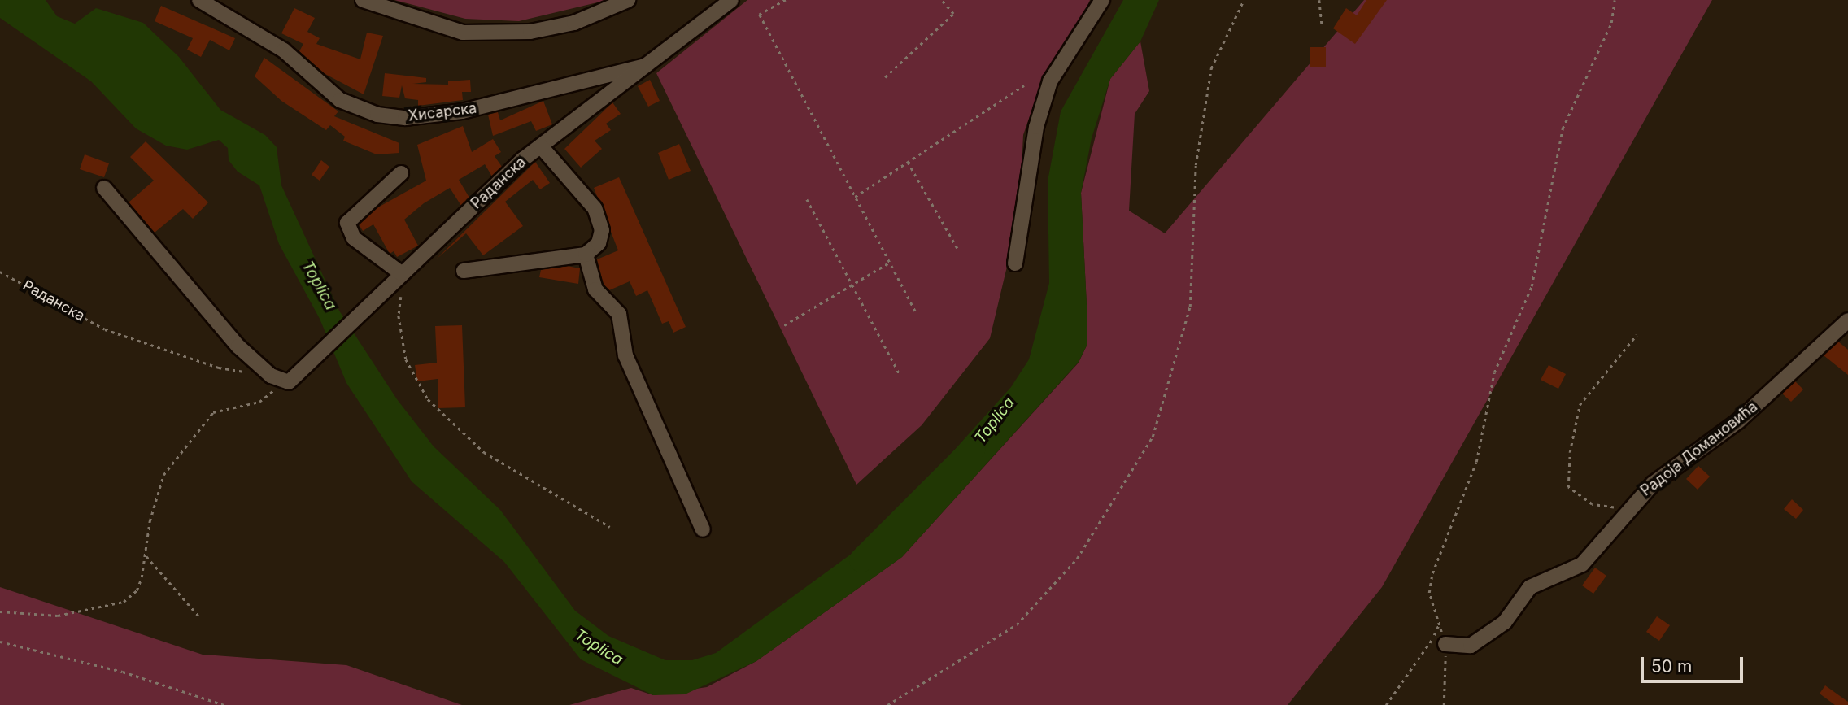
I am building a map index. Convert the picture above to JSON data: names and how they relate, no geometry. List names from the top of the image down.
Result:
{
  "streets": {
    "street": ["Хисарска", "Раданска", "Радоја Домановића"]
  },
  "crossings": [
    ["Хисарска", "Раданска"]
  ],
  "water": ["Toplica"],
  "scale_bar": "50 m"
}
